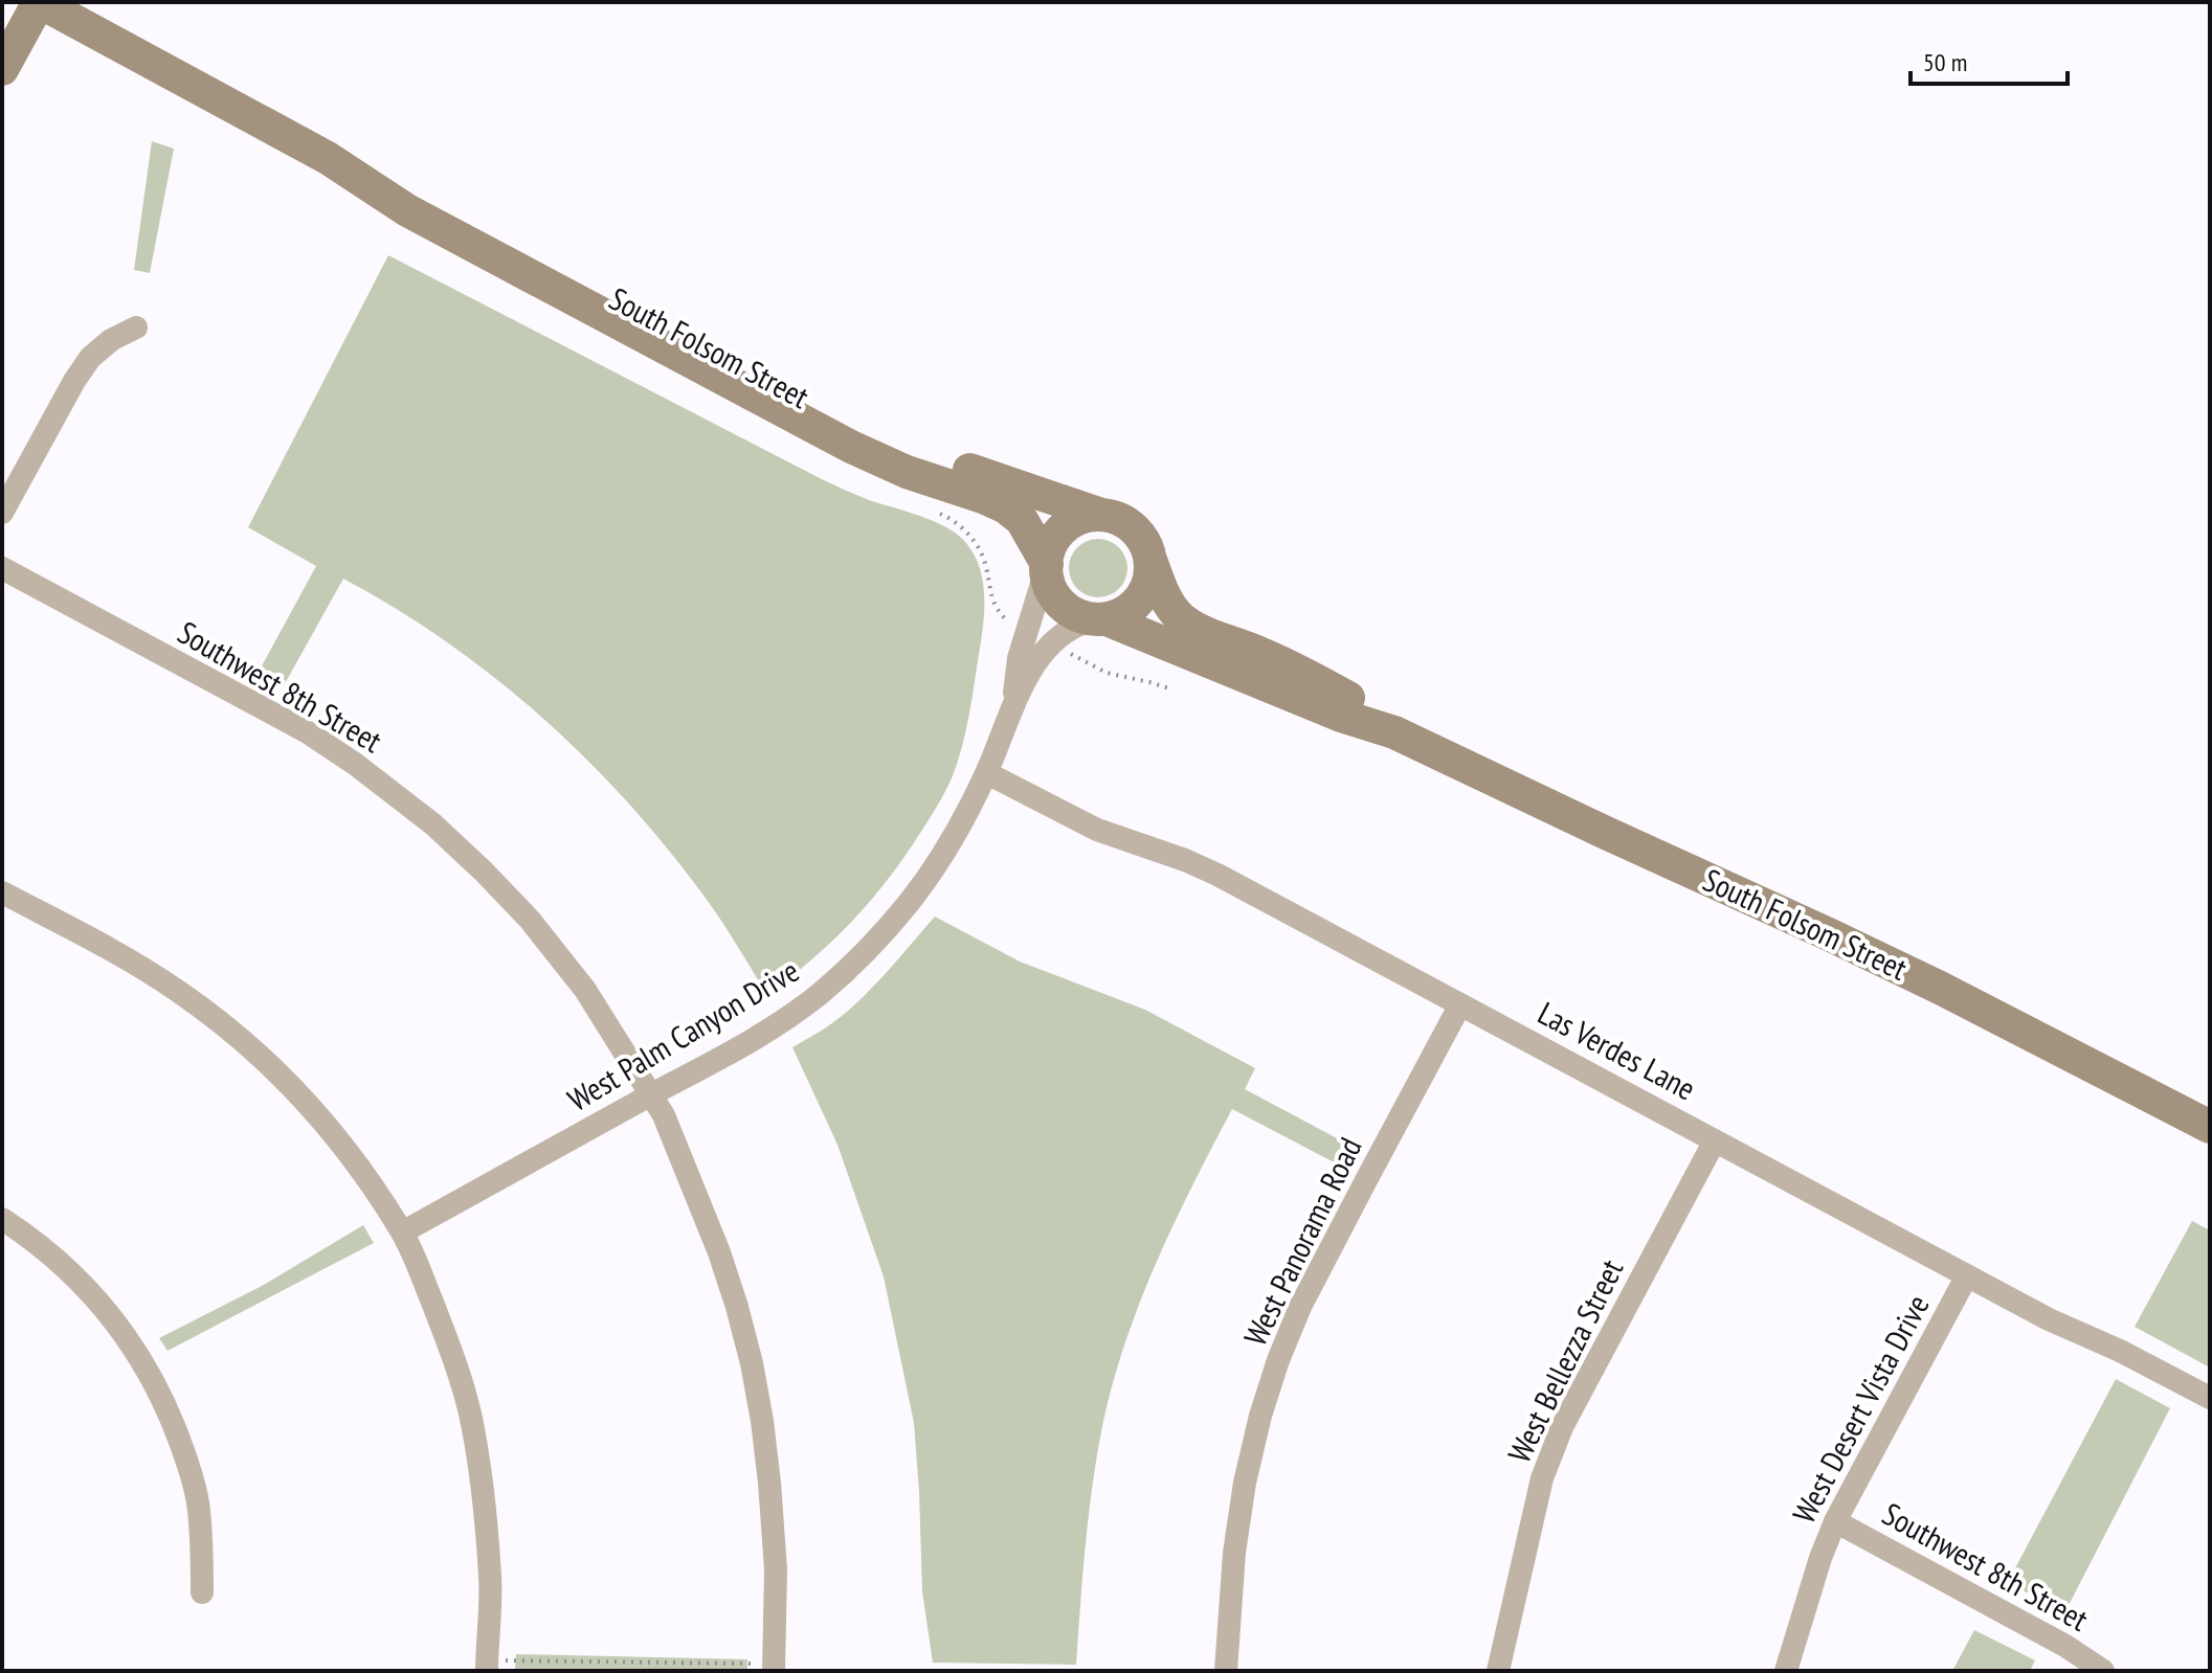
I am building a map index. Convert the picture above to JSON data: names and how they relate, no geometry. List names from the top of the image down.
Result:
{
  "streets": {
    "street": [
      "South Folsom Street",
      "Southwest 8th Street",
      "West Palm Canyon Drive",
      "Las Verdes Lane",
      "West Panorama Road",
      "West Bellezza Street",
      "West Desert Vista Drive"
    ]
  },
  "crossings": [
    ["South Folsom Street", "West Palm Canyon Drive"],
    ["Southwest 8th Street", "West Palm Canyon Drive"],
    ["Southwest 8th Street", "West Desert Vista Drive"],
    ["West Palm Canyon Drive", "Las Verdes Lane"],
    ["Las Verdes Lane", "West Panorama Road"],
    ["Las Verdes Lane", "West Bellezza Street"],
    ["Las Verdes Lane", "West Desert Vista Drive"]
  ],
  "scale_bar": "50 m"
}
